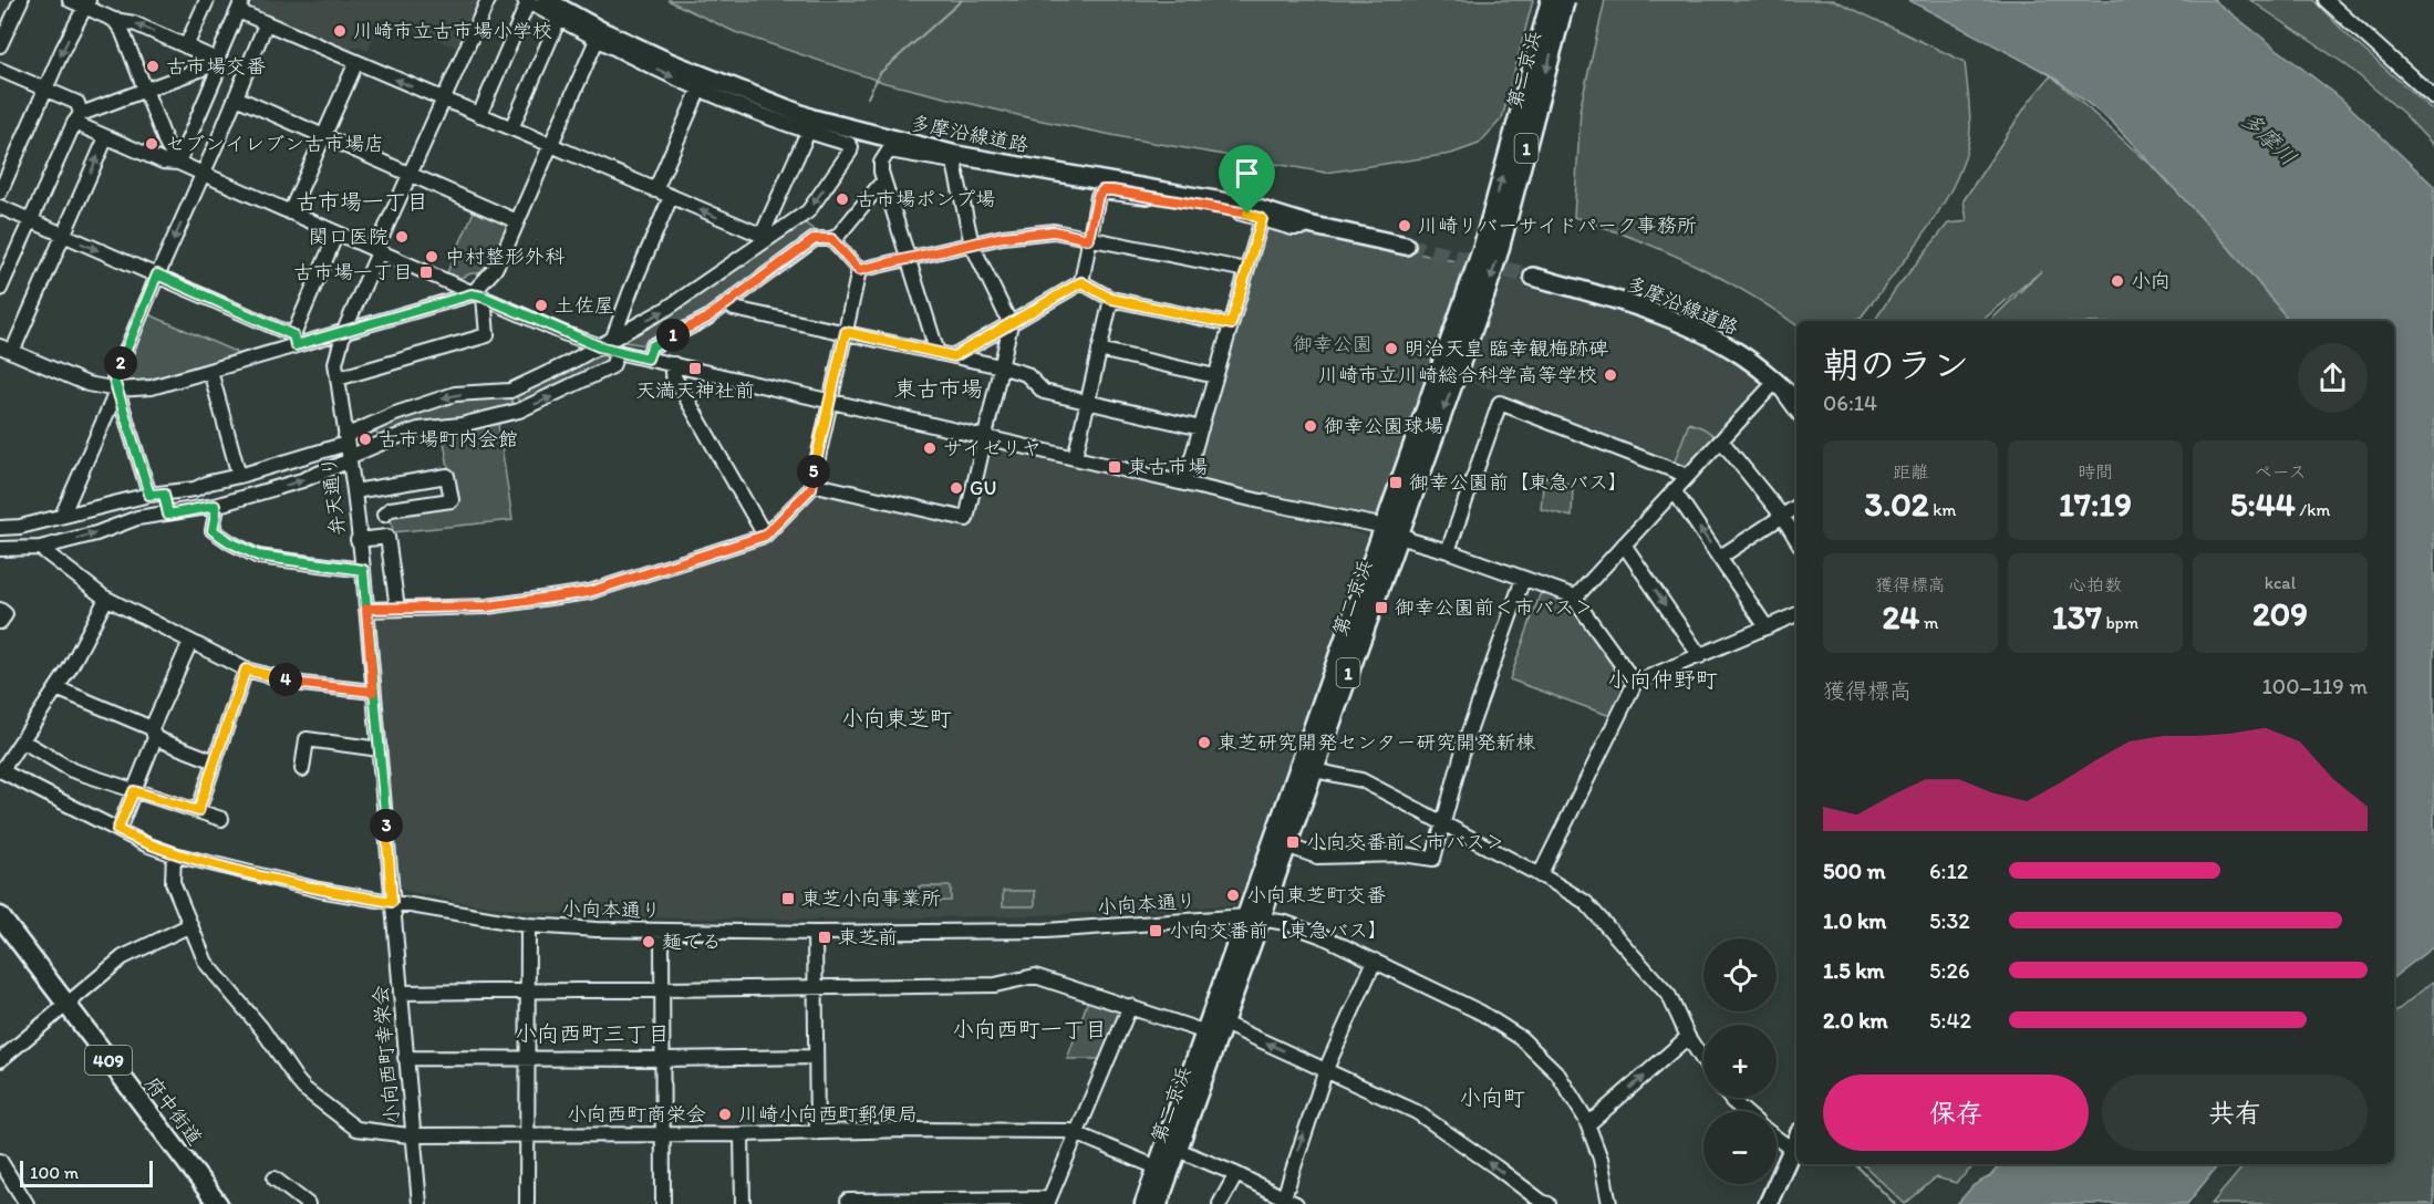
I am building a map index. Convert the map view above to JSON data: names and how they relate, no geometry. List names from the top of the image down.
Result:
{
  "streets": {
    "highway": [
      "第二京浜",
      "1",
      "409",
      "府中街道"
    ],
    "main road": ["多摩沿線道路"],
    "street": [
      "弁天通り",
      "小向本通り",
      "小向西町幸栄会",
      "小向西町商栄会"
    ]
  },
  "crossings": [
    ["第二京浜", "小向本通り"],
    ["第二京浜", "小向西町商栄会"],
    ["弁天通り", "小向本通り"],
    ["弁天通り", "小向西町幸栄会"],
    ["小向本通り", "小向西町幸栄会"],
    ["小向本通り", "小向西町商栄会"],
    ["小向西町幸栄会", "小向西町商栄会"]
  ],
  "districts": [
    "古市場一丁目",
    "東古市場",
    "小向仲野町",
    "小向東芝町",
    "小向西町一丁目",
    "小向西町三丁目",
    "小向町"
  ],
  "water": ["多摩川"],
  "parks": ["御幸公園"],
  "places": {
    "other": [
      "川崎市立古市場小学校",
      "古市場交番",
      "セブンイレブン古市場店",
      "古市場ポンプ場",
      "川崎リバーサイドパーク事務所",
      "関口医院",
      "中村整形外科",
      "小向",
      "土佐屋",
      "明治天皇 臨幸観梅跡碑",
      "川崎市立川崎総合科学高等学校",
      "御幸公園球場",
      "古市場町内会館",
      "サイゼリヤ",
      "GU",
      "東芝研究開発センター研究開発新棟",
      "小向東芝町交番",
      "麺でる",
      "川崎小向西町郵便局"
    ],
    "transit": [
      "古市場一丁目",
      "天満天神社前",
      "東古市場",
      "御幸公園前【東急バス】",
      "御幸公園前＜市バス＞",
      "小向交番前＜市バス＞",
      "東芝小向事業所",
      "小向交番前【東急バス】",
      "東芝前"
    ]
  },
  "scale_bar": "100 m",
  "page": {
    "pins": [
      "1",
      "2",
      "5",
      "4",
      "3"
    ],
    "heading": ["朝のラン", "06:14"],
    "stats": [
      ["距離", "3.02 km"],
      ["時間", "17:19"],
      ["ペース", "5:44 /km"],
      ["獲得標高", "24 m"],
      ["心拍数", "137 bpm"],
      ["kcal", "209"]
    ],
    "chart": ["獲得標高", "100–119 m"],
    "list": [
      {
        "name": "500 m",
        "note": "6:12"
      },
      {
        "name": "1.0 km",
        "note": "5:32"
      },
      {
        "name": "1.5 km",
        "note": "5:26"
      },
      {
        "name": "2.0 km",
        "note": "5:42"
      }
    ],
    "map_buttons": ["+", "−"],
    "buttons": ["保存", "共有"],
    "scale": "100 m"
  }
}
